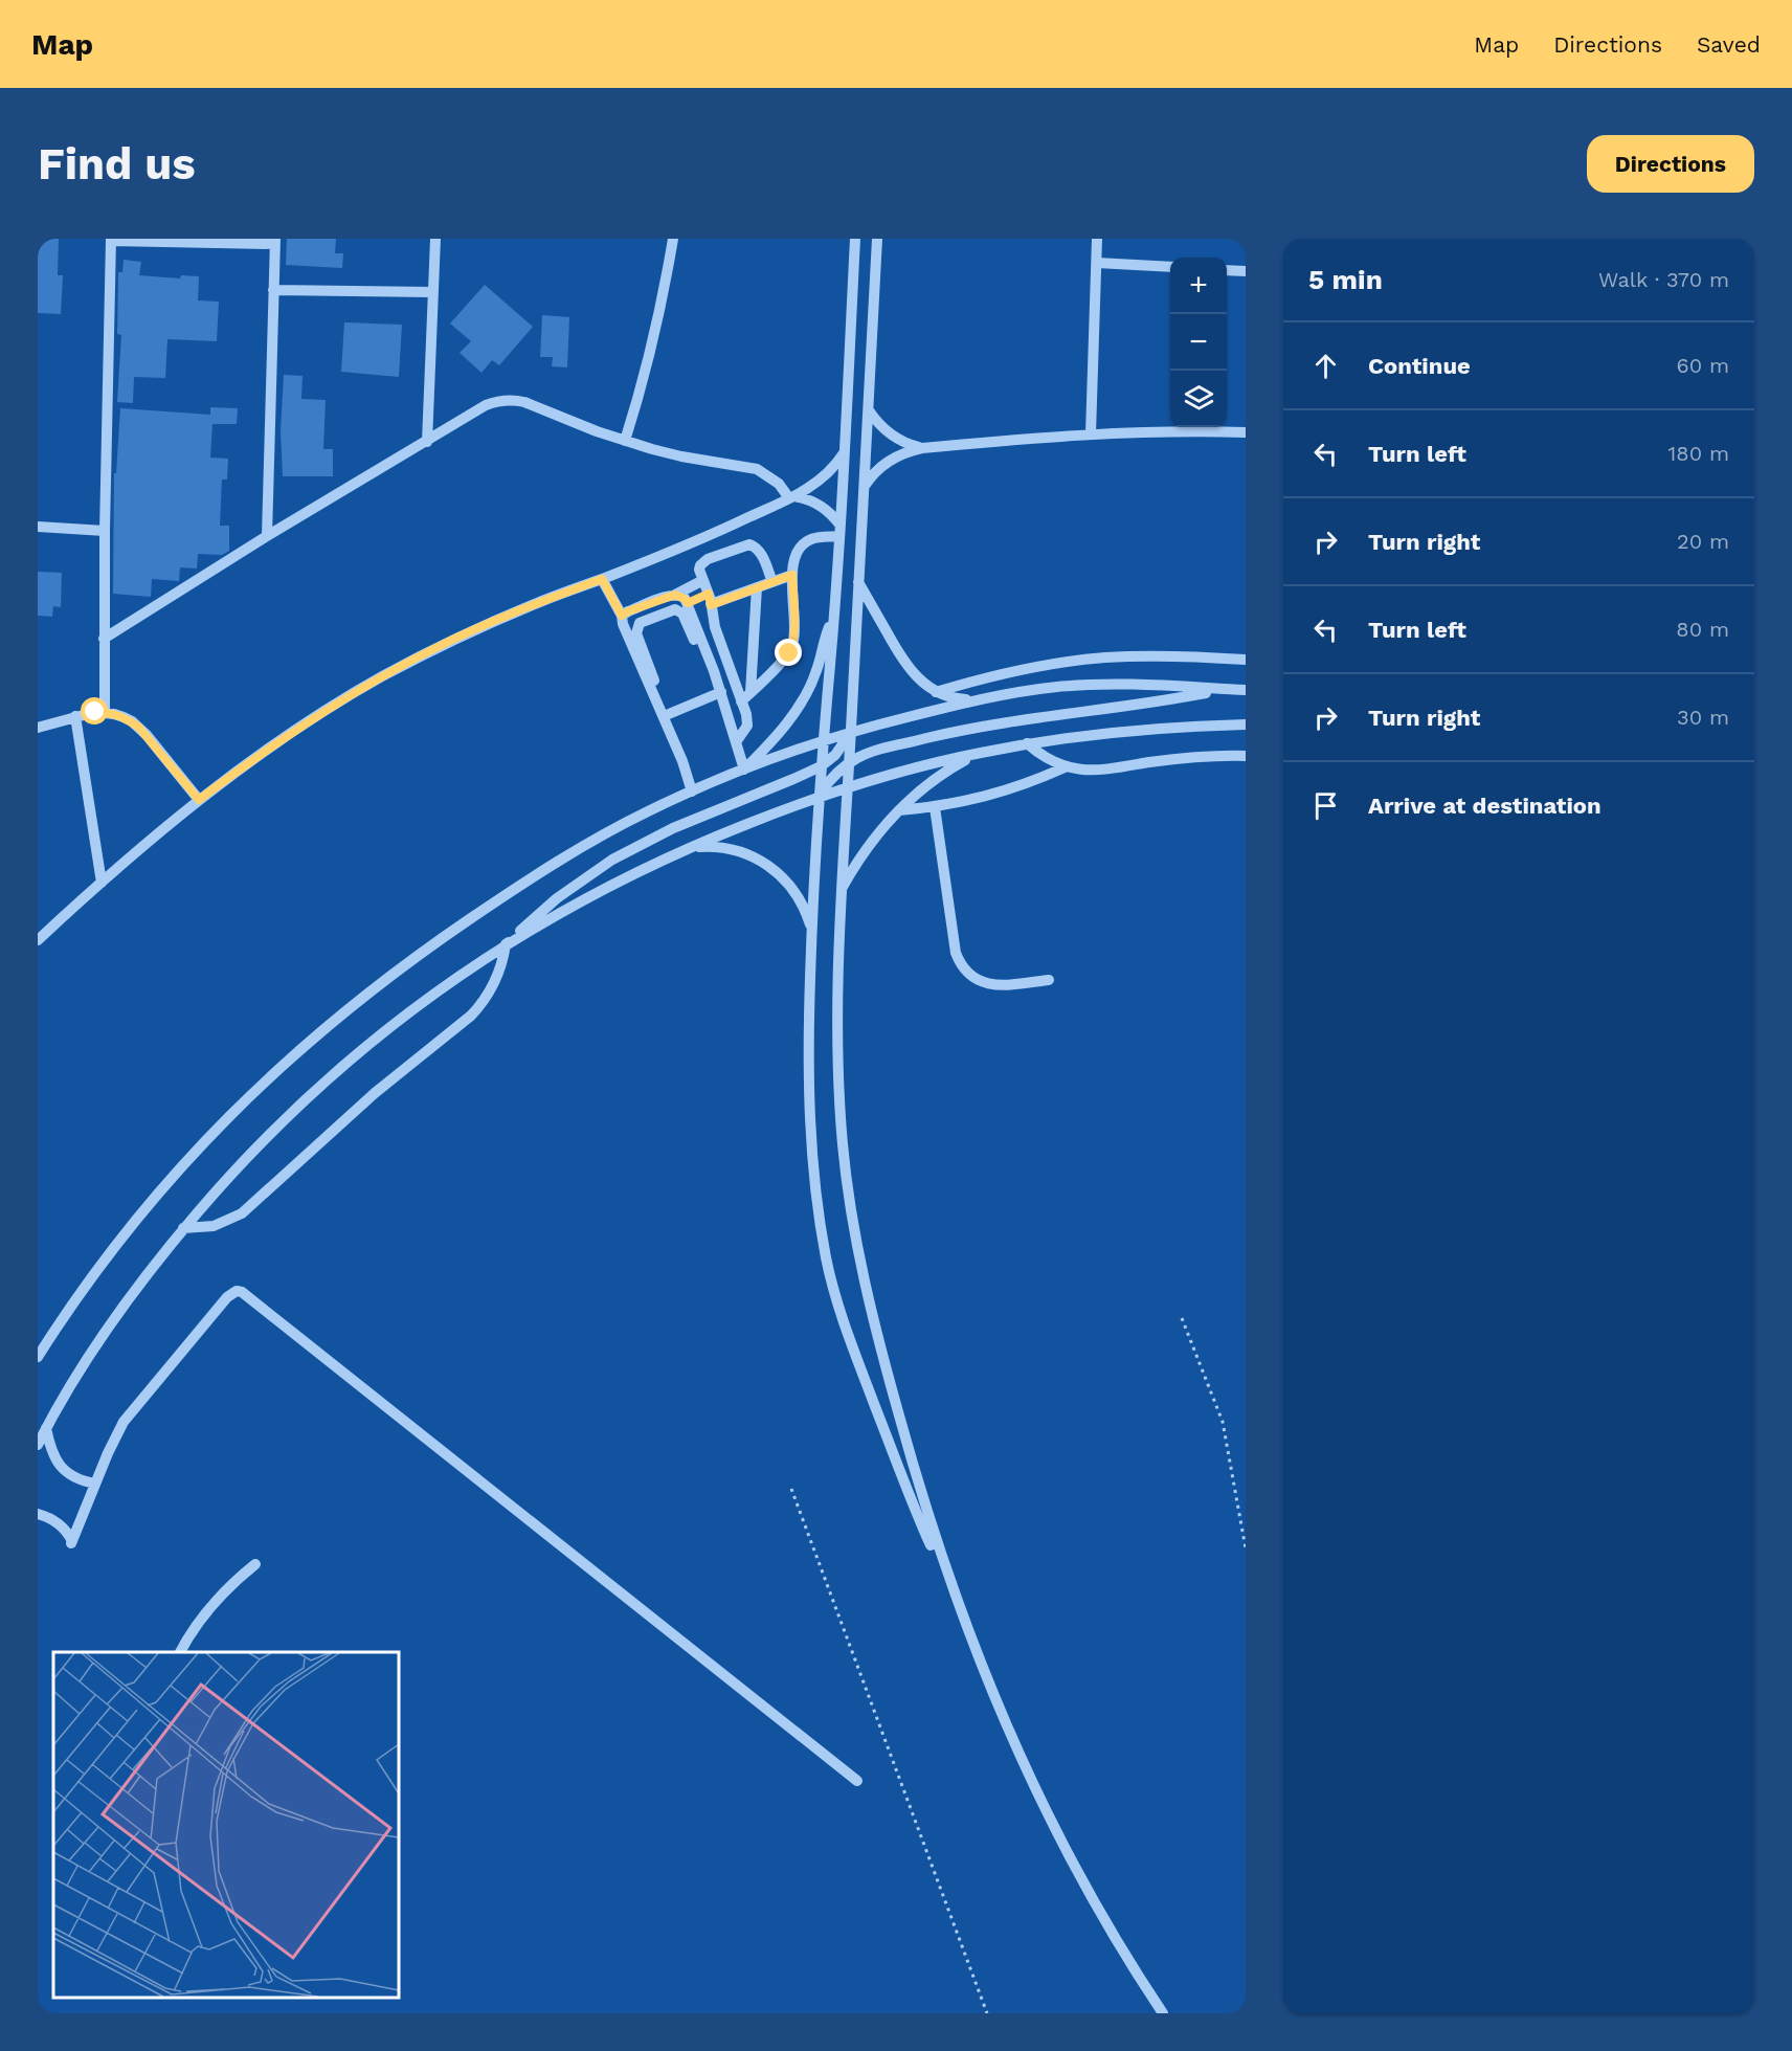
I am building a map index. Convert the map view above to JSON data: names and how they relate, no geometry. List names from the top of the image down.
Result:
{
  "page": {
    "header": "Map",
    "nav": ["Map", "Directions", "Saved"],
    "buttons": "Directions",
    "title": "Find us",
    "heading": ["5 min", "Walk · 370 m"],
    "map_buttons": ["+", "−"],
    "list": [
      ["Continue", "60 m"],
      ["Turn left", "180 m"],
      ["Turn right", "20 m"],
      ["Turn left", "80 m"],
      ["Turn right", "30 m"],
      "Arrive at destination"
    ]
  }
}
